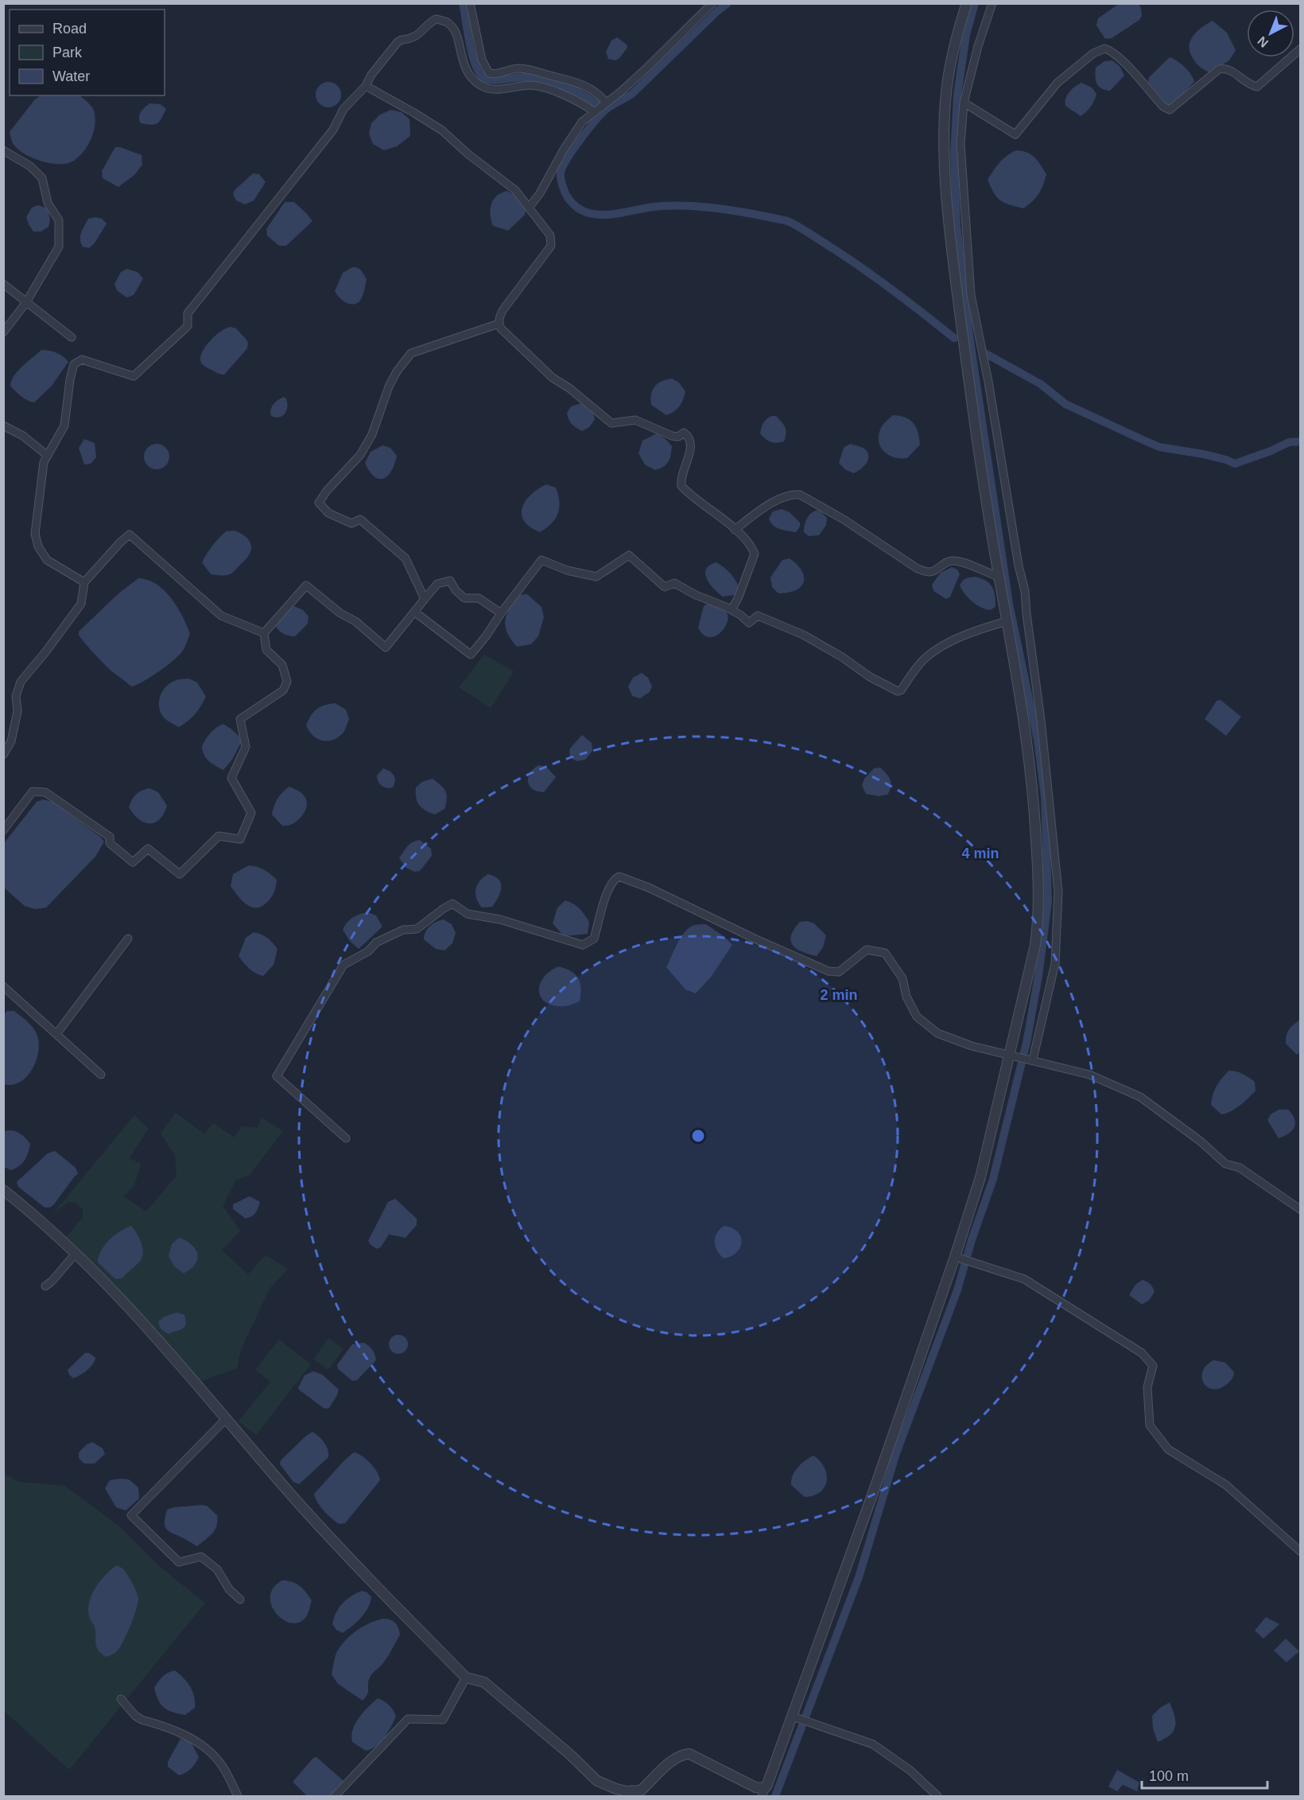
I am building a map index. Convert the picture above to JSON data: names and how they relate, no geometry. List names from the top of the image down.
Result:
{
  "legend": ["Road", "Park", "Water"],
  "scale_bar": "100 m",
  "north": "bottom left",
  "rings": ["4 min", "2 min"]
}
